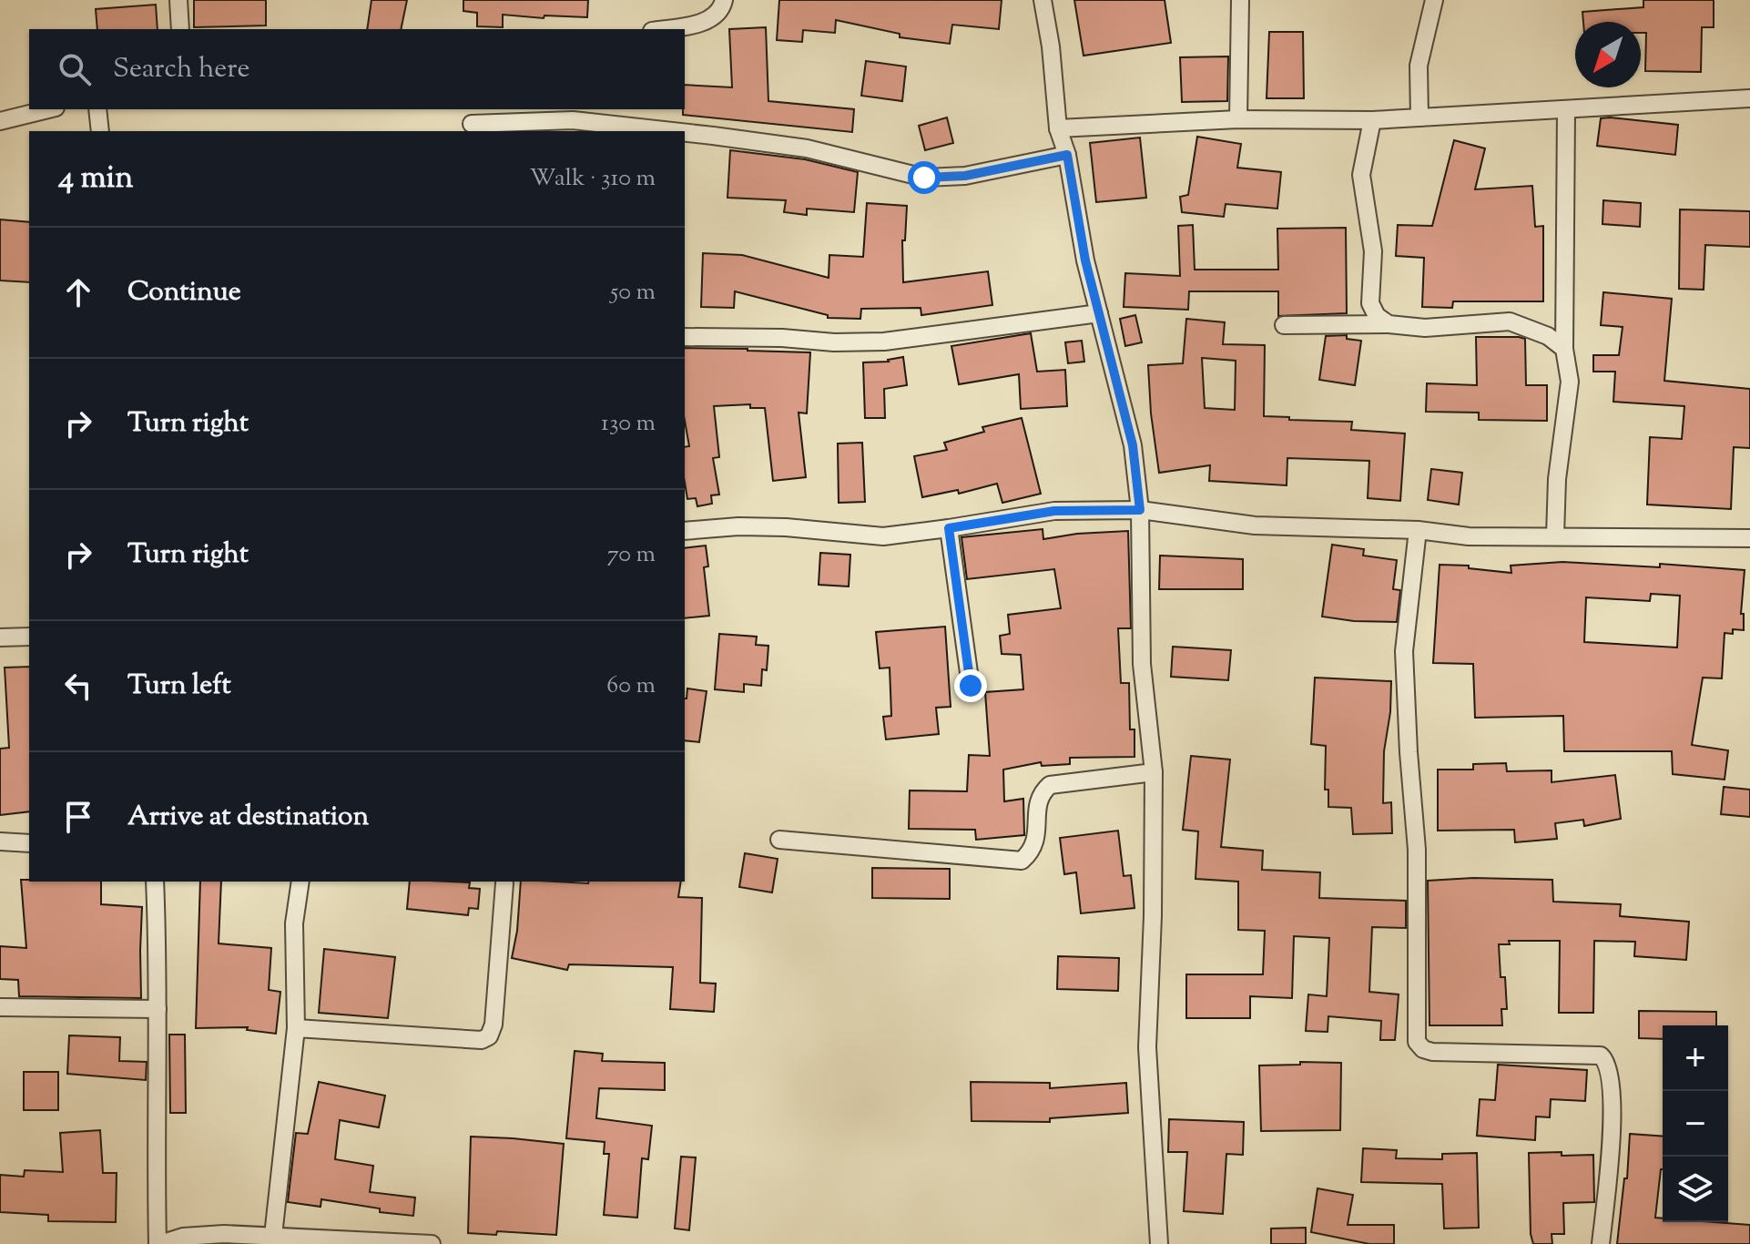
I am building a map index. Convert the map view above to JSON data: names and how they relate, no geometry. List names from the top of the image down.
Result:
{
  "north": "bottom left",
  "page": {
    "search": "Search here",
    "heading": ["4 min", "Walk · 310 m"],
    "list": [
      ["Continue", "50 m"],
      ["Turn right", "130 m"],
      ["Turn right", "70 m"],
      ["Turn left", "60 m"],
      "Arrive at destination"
    ],
    "map_buttons": ["+", "−"]
  }
}
